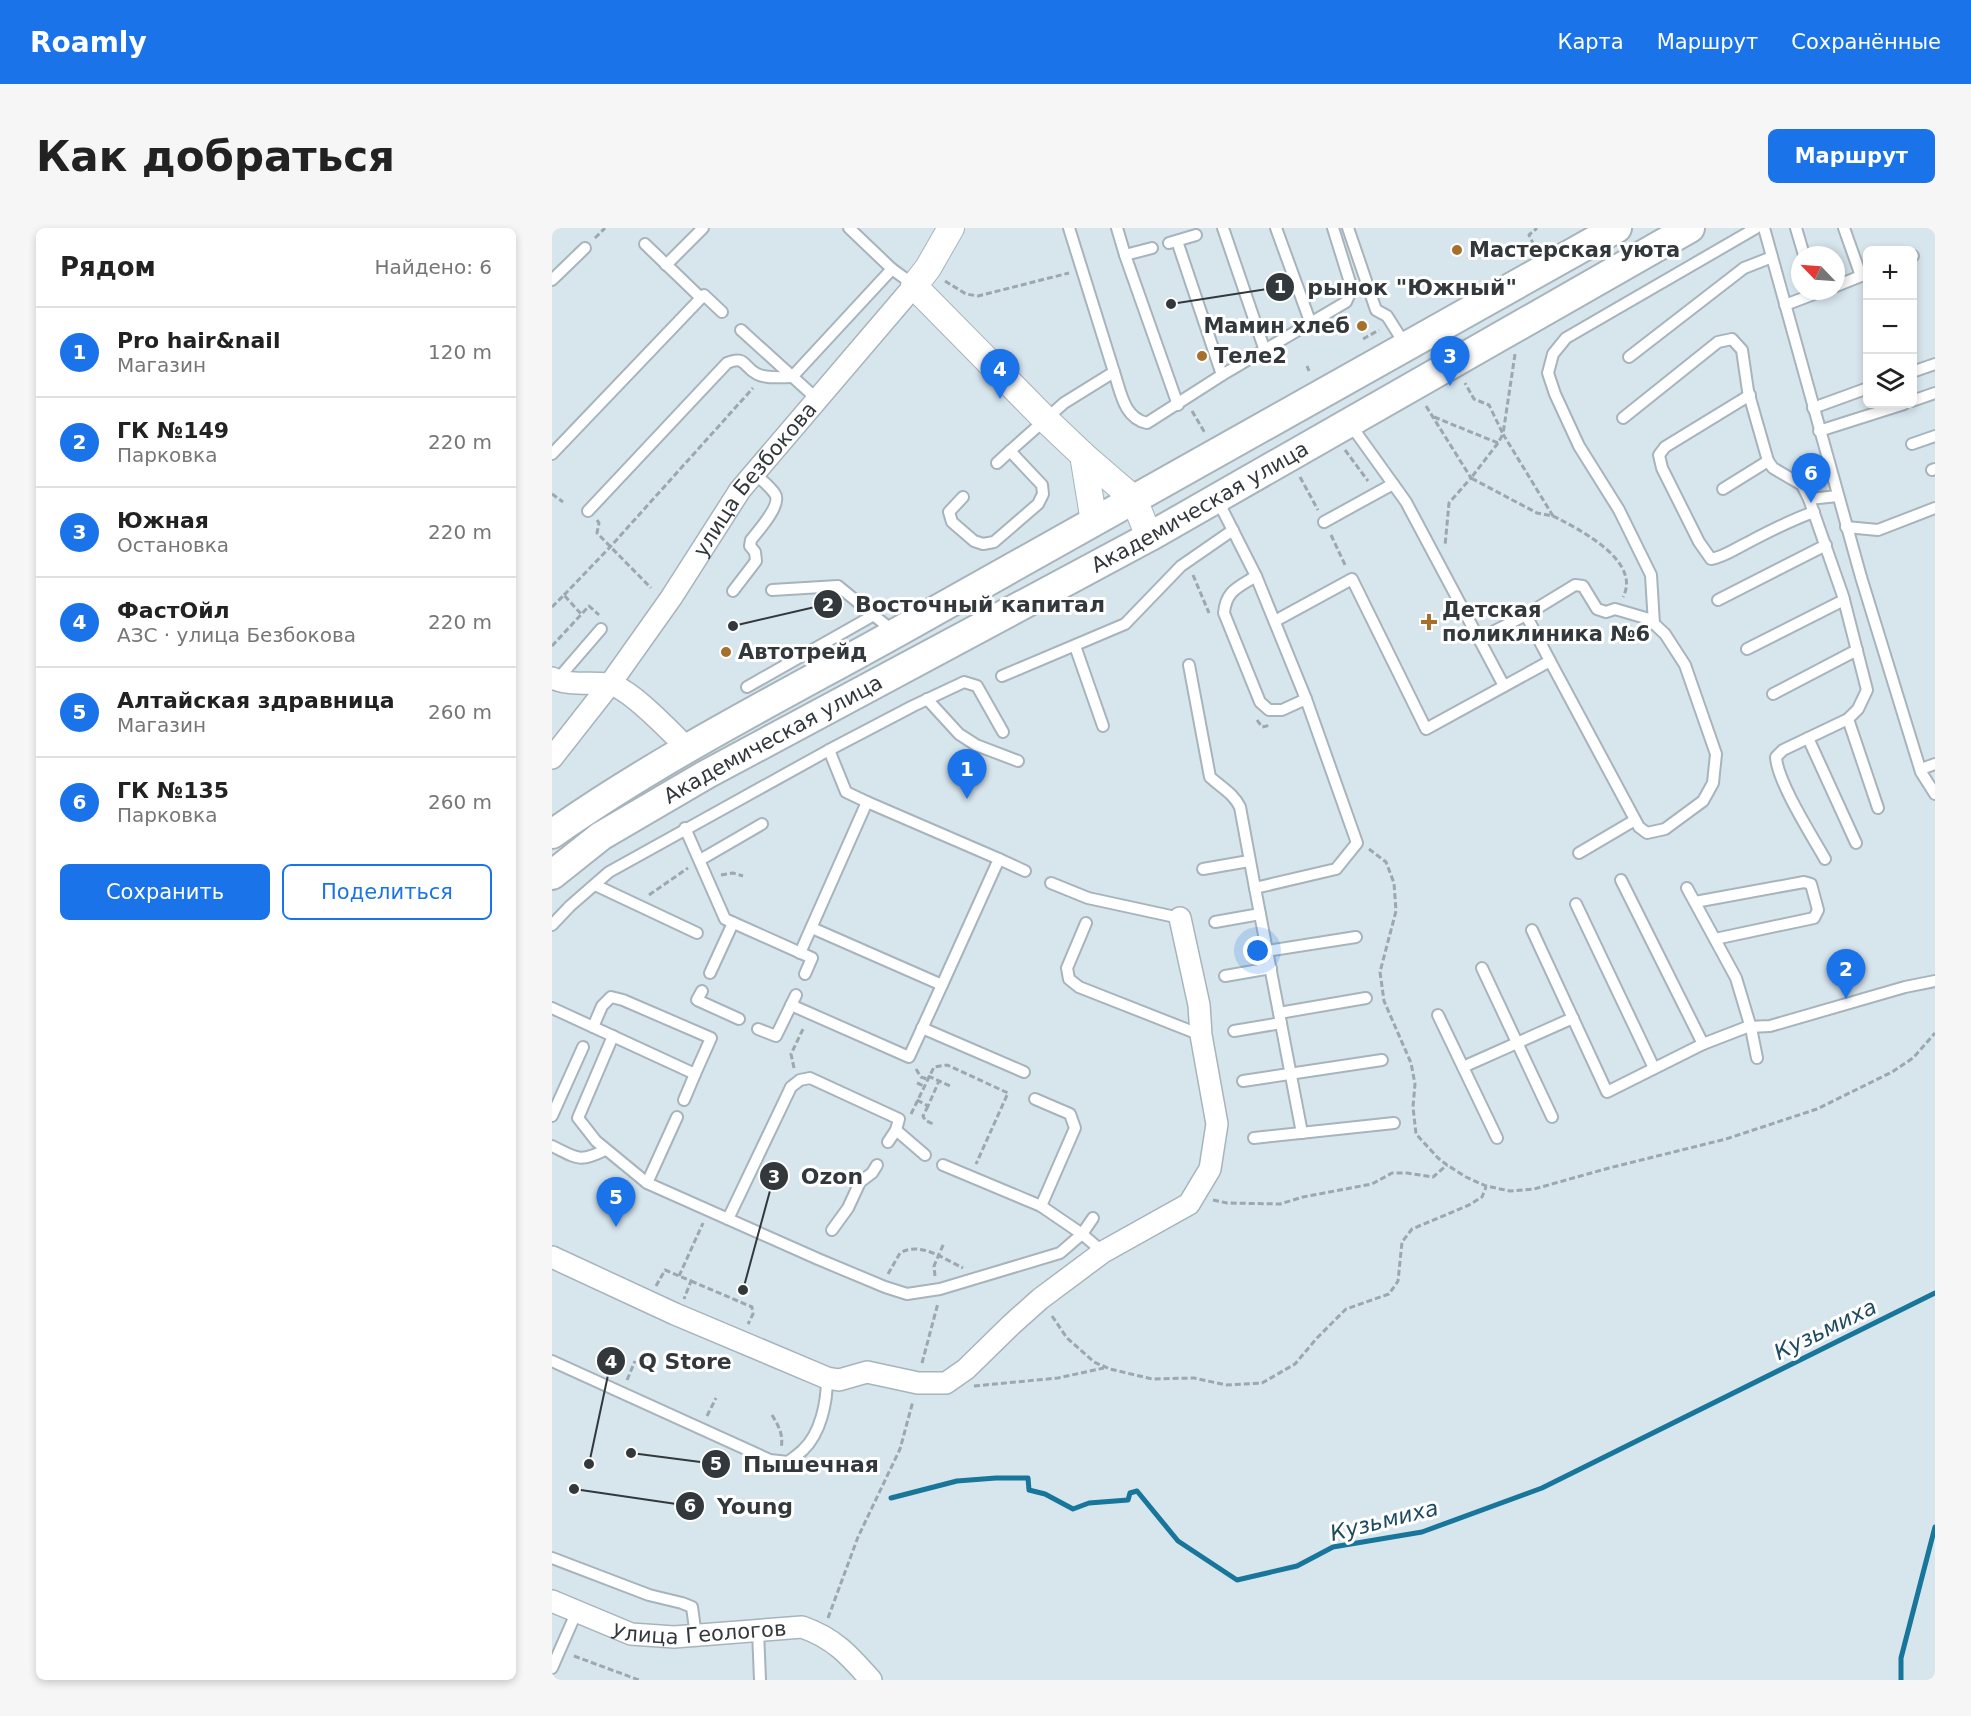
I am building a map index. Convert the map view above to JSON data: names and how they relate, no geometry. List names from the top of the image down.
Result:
{
  "streets": {
    "main road": ["Академическая улица"],
    "street": ["улица Безбокова", "улица Геологов"]
  },
  "water": ["Кузьмиха"],
  "places": {
    "other": [
      "Мастерская уюта",
      "рынок \"Южный\"",
      "Мамин хлеб",
      "Теле2",
      "Восточный капитал",
      "Автотрейд",
      "Ozon",
      "Пышечная",
      "Q Store",
      "Young"
    ],
    "health": ["Детская поликлиника №6"]
  },
  "north": "top left",
  "page": {
    "header": "Roamly",
    "nav": ["Карта", "Маршрут", "Сохранённые"],
    "buttons": [
      "Маршрут",
      ["Сохранить", "Поделиться"]
    ],
    "title": "Как добраться",
    "heading": ["Рядом", "Найдено: 6"],
    "map_buttons": ["+", "−"],
    "list": [
      {
        "mark": "1",
        "name": "Pro hair&nail",
        "note": "Магазин",
        "value": "120 m"
      },
      {
        "mark": "2",
        "name": "ГК №149",
        "note": "Парковка",
        "value": "220 m"
      },
      {
        "mark": "3",
        "name": "Южная",
        "note": "Остановка",
        "value": "220 m"
      },
      {
        "mark": "4",
        "name": "ФастОйл",
        "note": "АЗС · улица Безбокова",
        "value": "220 m"
      },
      {
        "mark": "5",
        "name": "Алтайская здравница",
        "note": "Магазин",
        "value": "260 m"
      },
      {
        "mark": "6",
        "name": "ГК №135",
        "note": "Парковка",
        "value": "260 m"
      }
    ],
    "pins": [
      "3",
      "4",
      "6",
      "1",
      "2",
      "5"
    ]
  }
}
